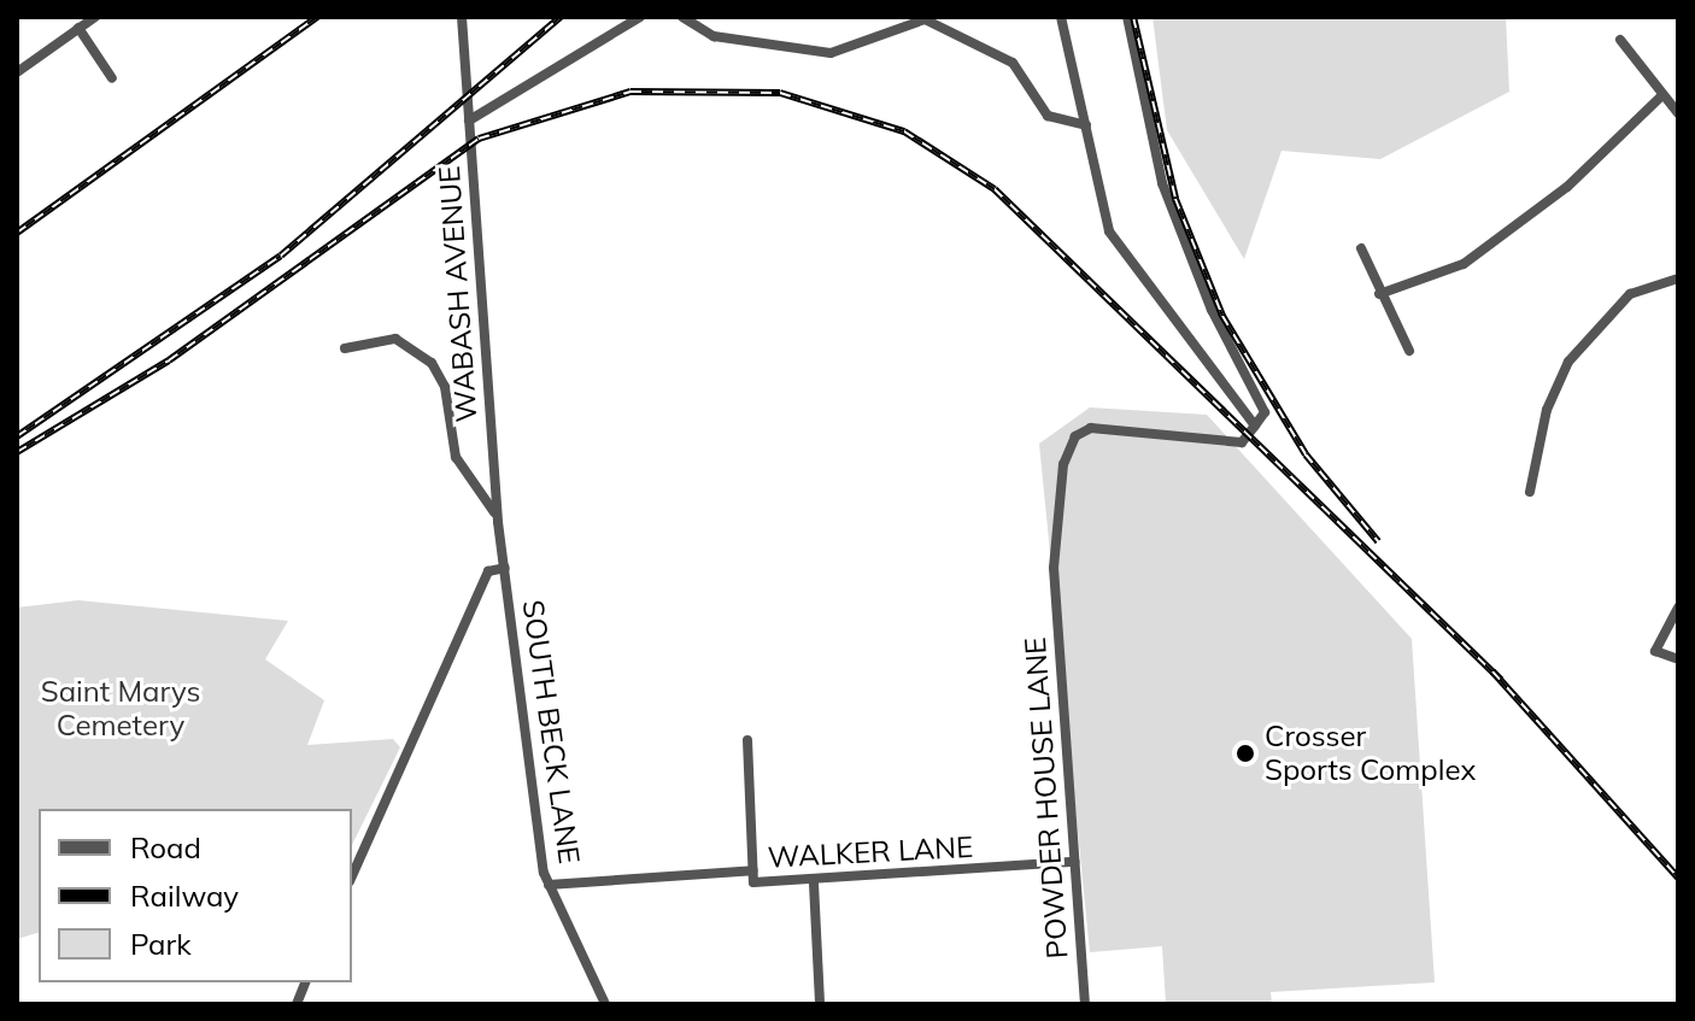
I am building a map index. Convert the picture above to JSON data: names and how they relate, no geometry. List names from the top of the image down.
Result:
{
  "streets": {
    "street": [
      "WABASH AVENUE",
      "SOUTH BECK LANE",
      "POWDER HOUSE LANE",
      "WALKER LANE"
    ]
  },
  "crossings": [
    ["WABASH AVENUE", "SOUTH BECK LANE"],
    ["POWDER HOUSE LANE", "WALKER LANE"]
  ],
  "parks": ["Saint Marys Cemetery"],
  "places": ["Crosser Sports Complex"],
  "legend": ["Road", "Railway", "Park"]
}
